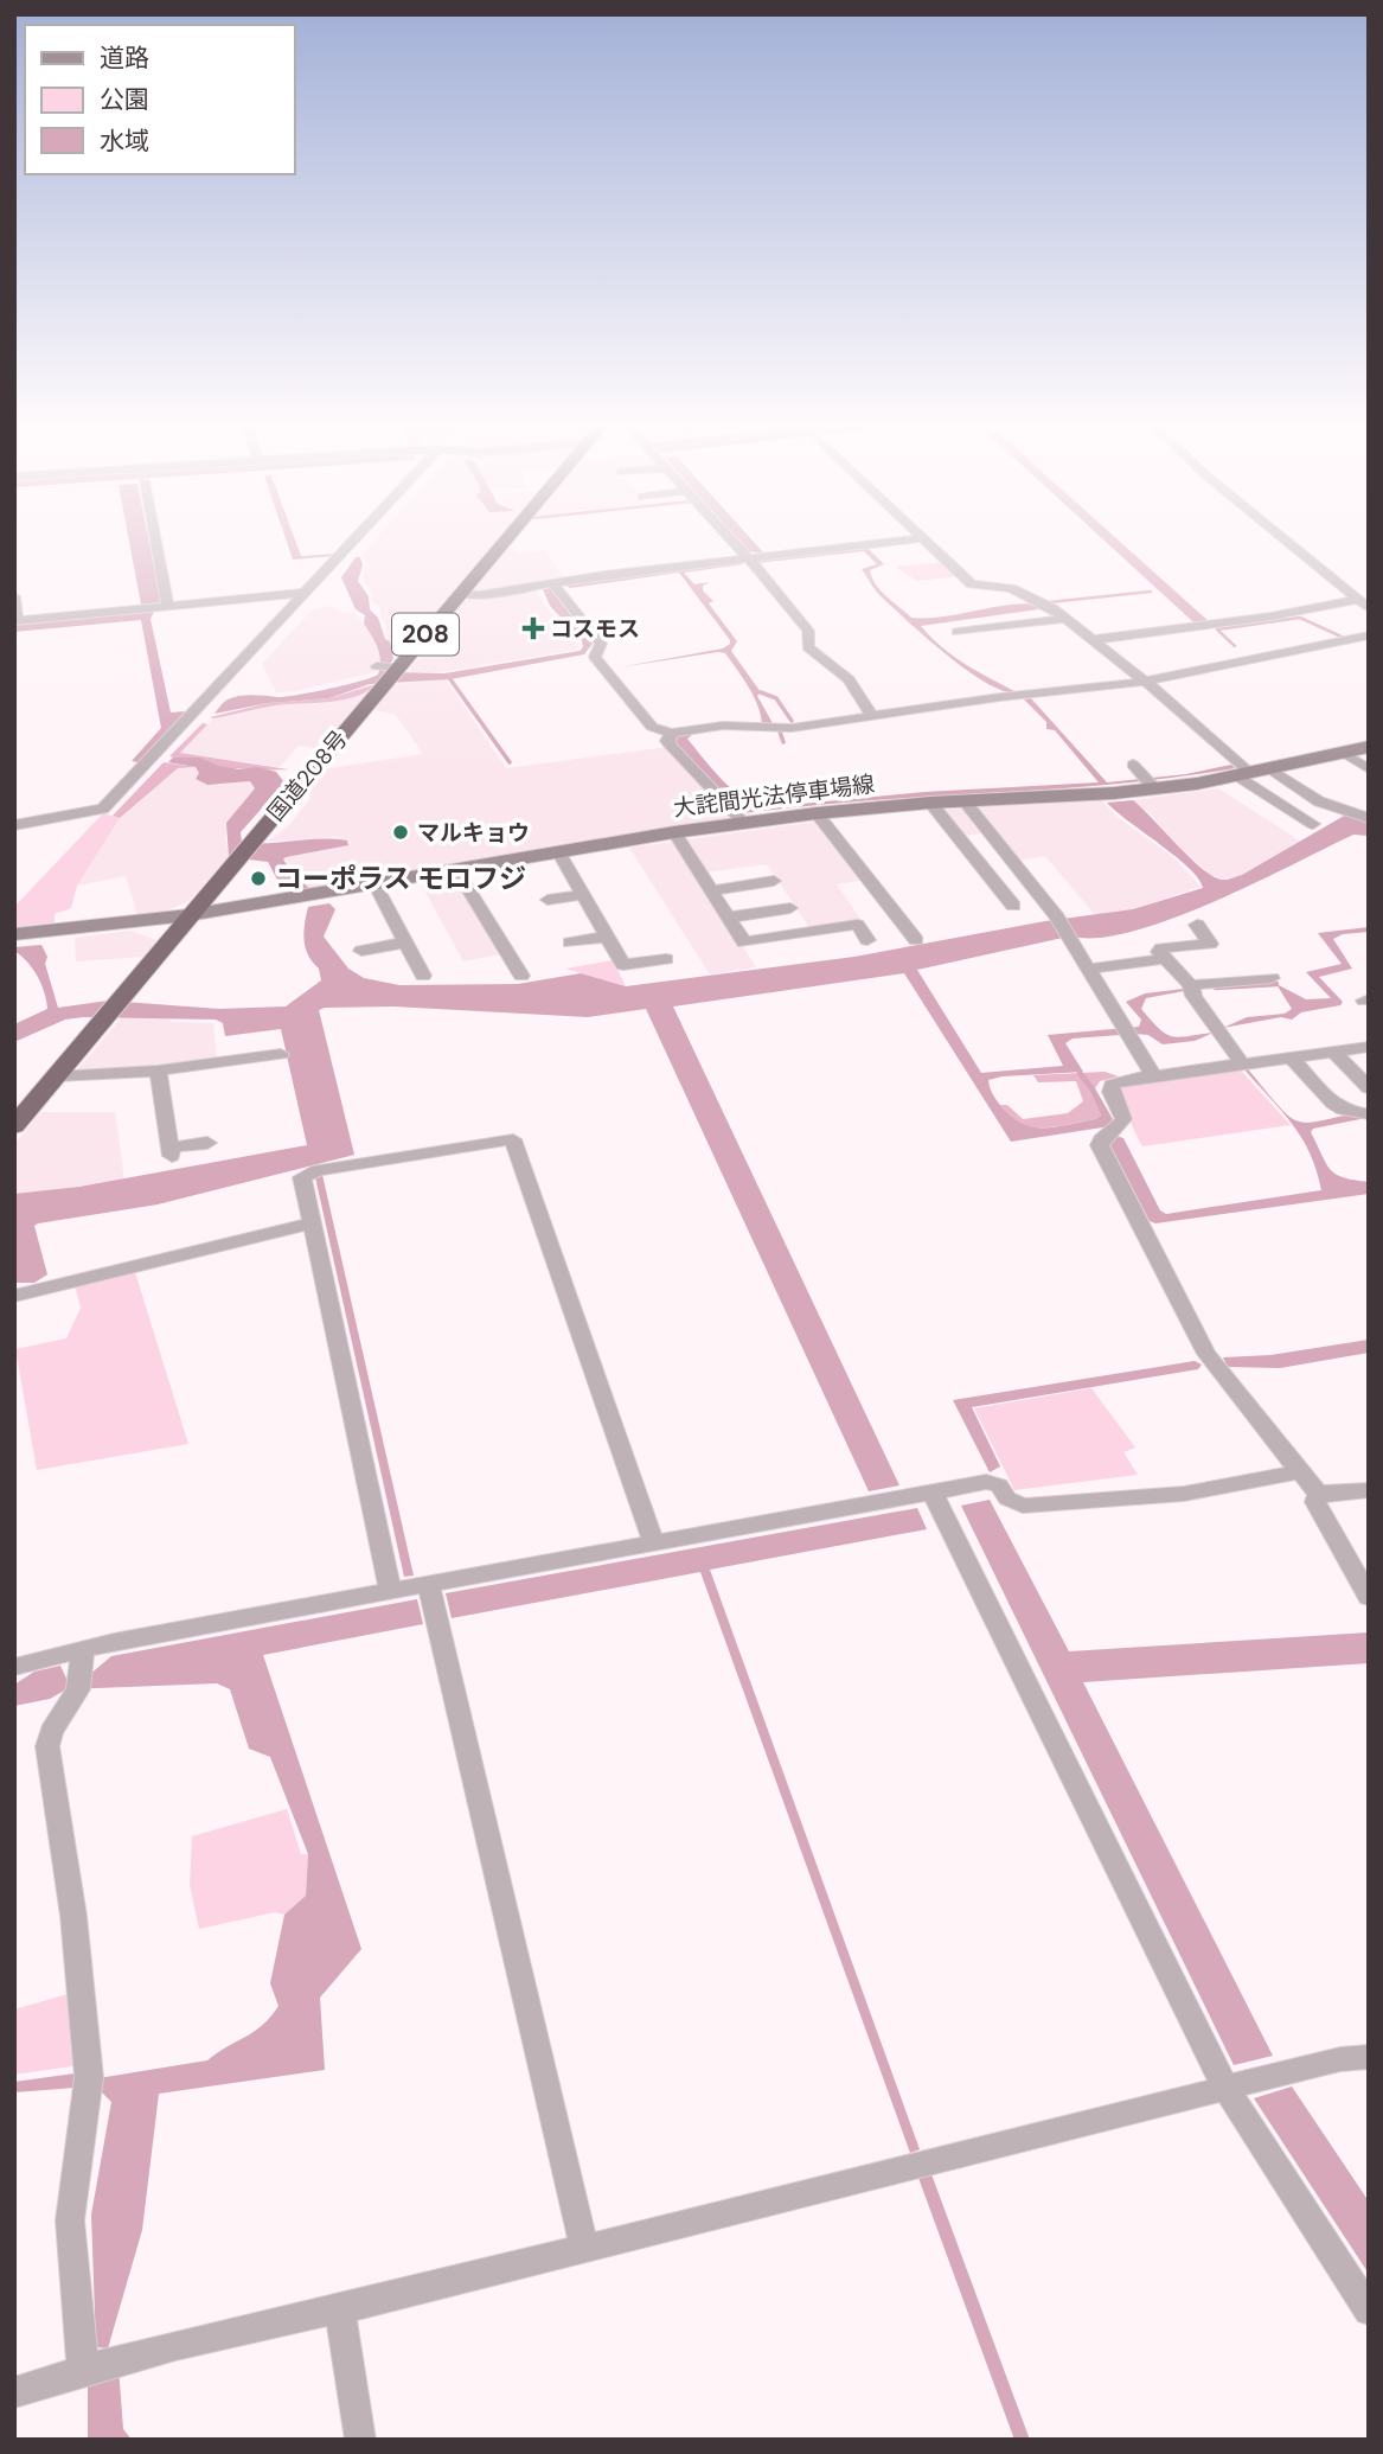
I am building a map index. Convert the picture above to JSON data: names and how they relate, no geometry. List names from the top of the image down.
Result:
{
  "streets": {
    "highway": ["208", "国道208号"],
    "main road": ["大詫間光法停車場線"]
  },
  "crossings": [
    ["国道208号", "大詫間光法停車場線"]
  ],
  "places": {
    "health": ["コスモス"],
    "other": ["マルキョウ", "コーポラス モロフジ"]
  },
  "legend": ["道路", "公園", "水域"]
}
